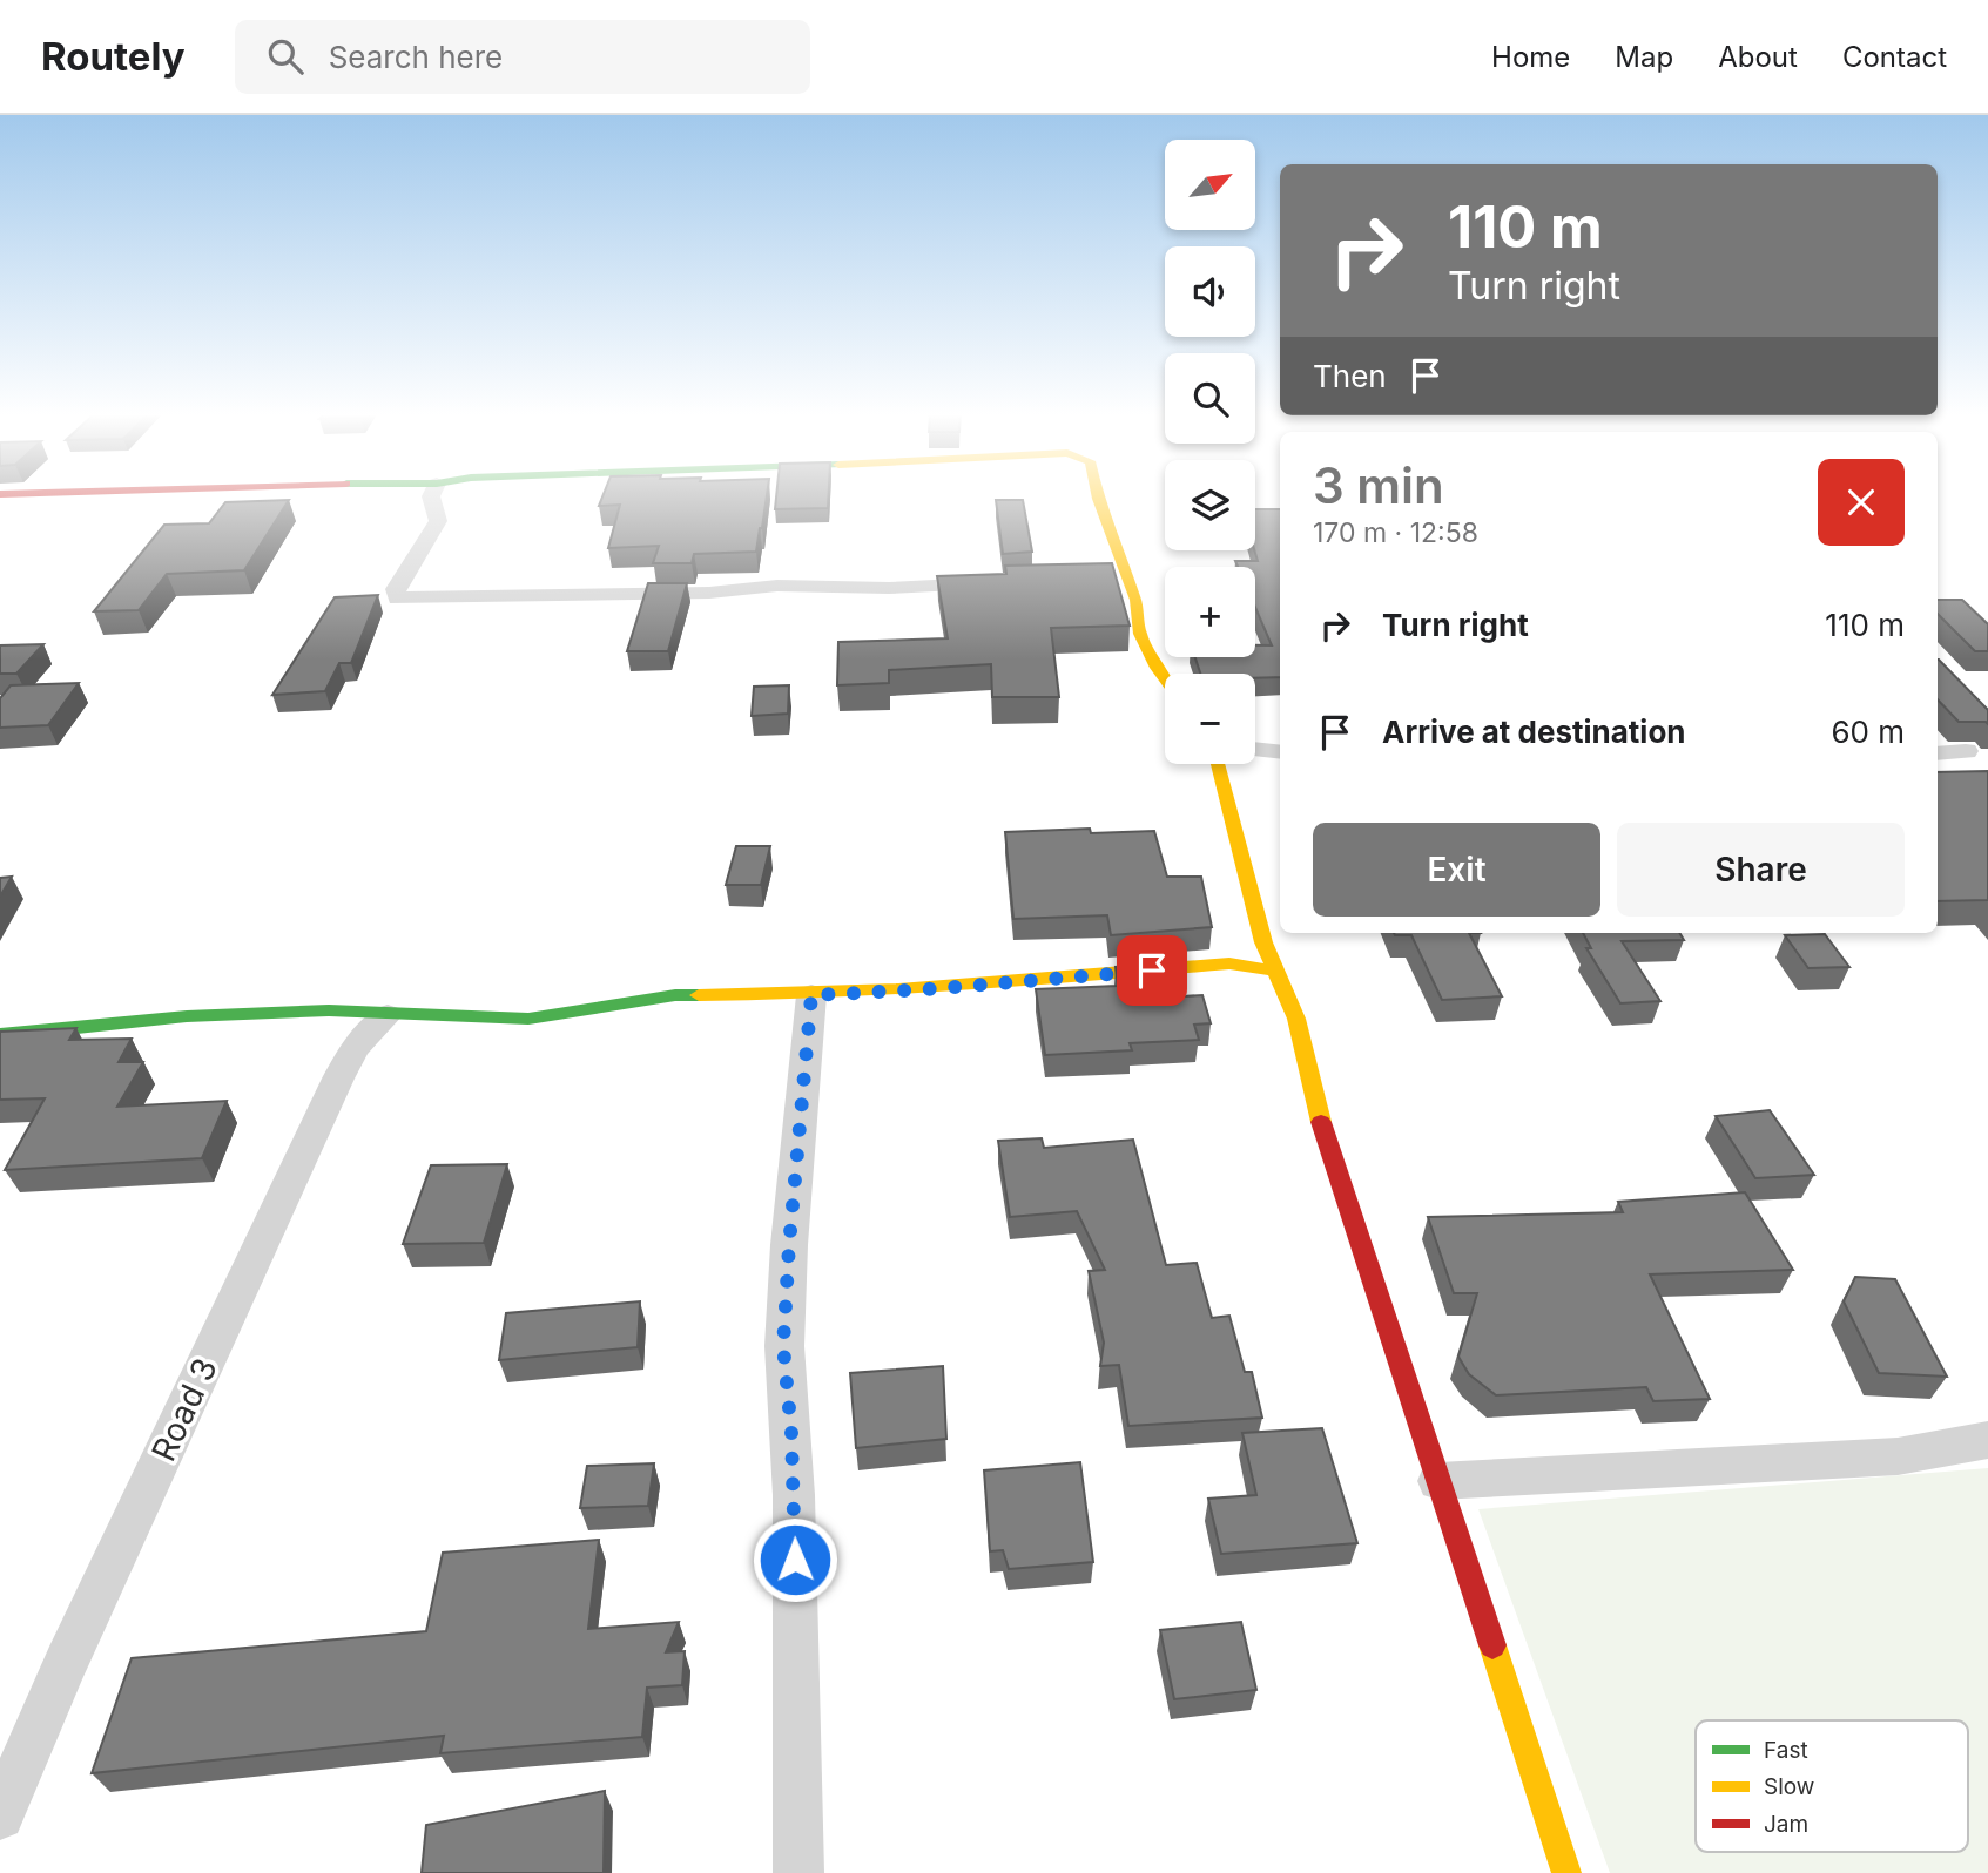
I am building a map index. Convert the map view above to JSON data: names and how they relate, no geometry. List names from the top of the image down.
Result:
{
  "streets": {
    "street": ["Road 3"]
  },
  "legend": ["Fast", "Slow", "Jam"],
  "north": "top right",
  "page": {
    "header": "Routely",
    "search": "Search here",
    "nav": [
      "Home",
      "Map",
      "About",
      "Contact"
    ],
    "map_buttons": ["+", "−"],
    "turn": ["110 m", "Turn right"],
    "then": "Then",
    "heading": ["3 min", "170 m · 12:58"],
    "list": [
      {
        "name": "Turn right",
        "value": "110 m"
      },
      {
        "name": "Arrive at destination",
        "value": "60 m"
      }
    ],
    "buttons": ["Exit", "Share"]
  }
}
